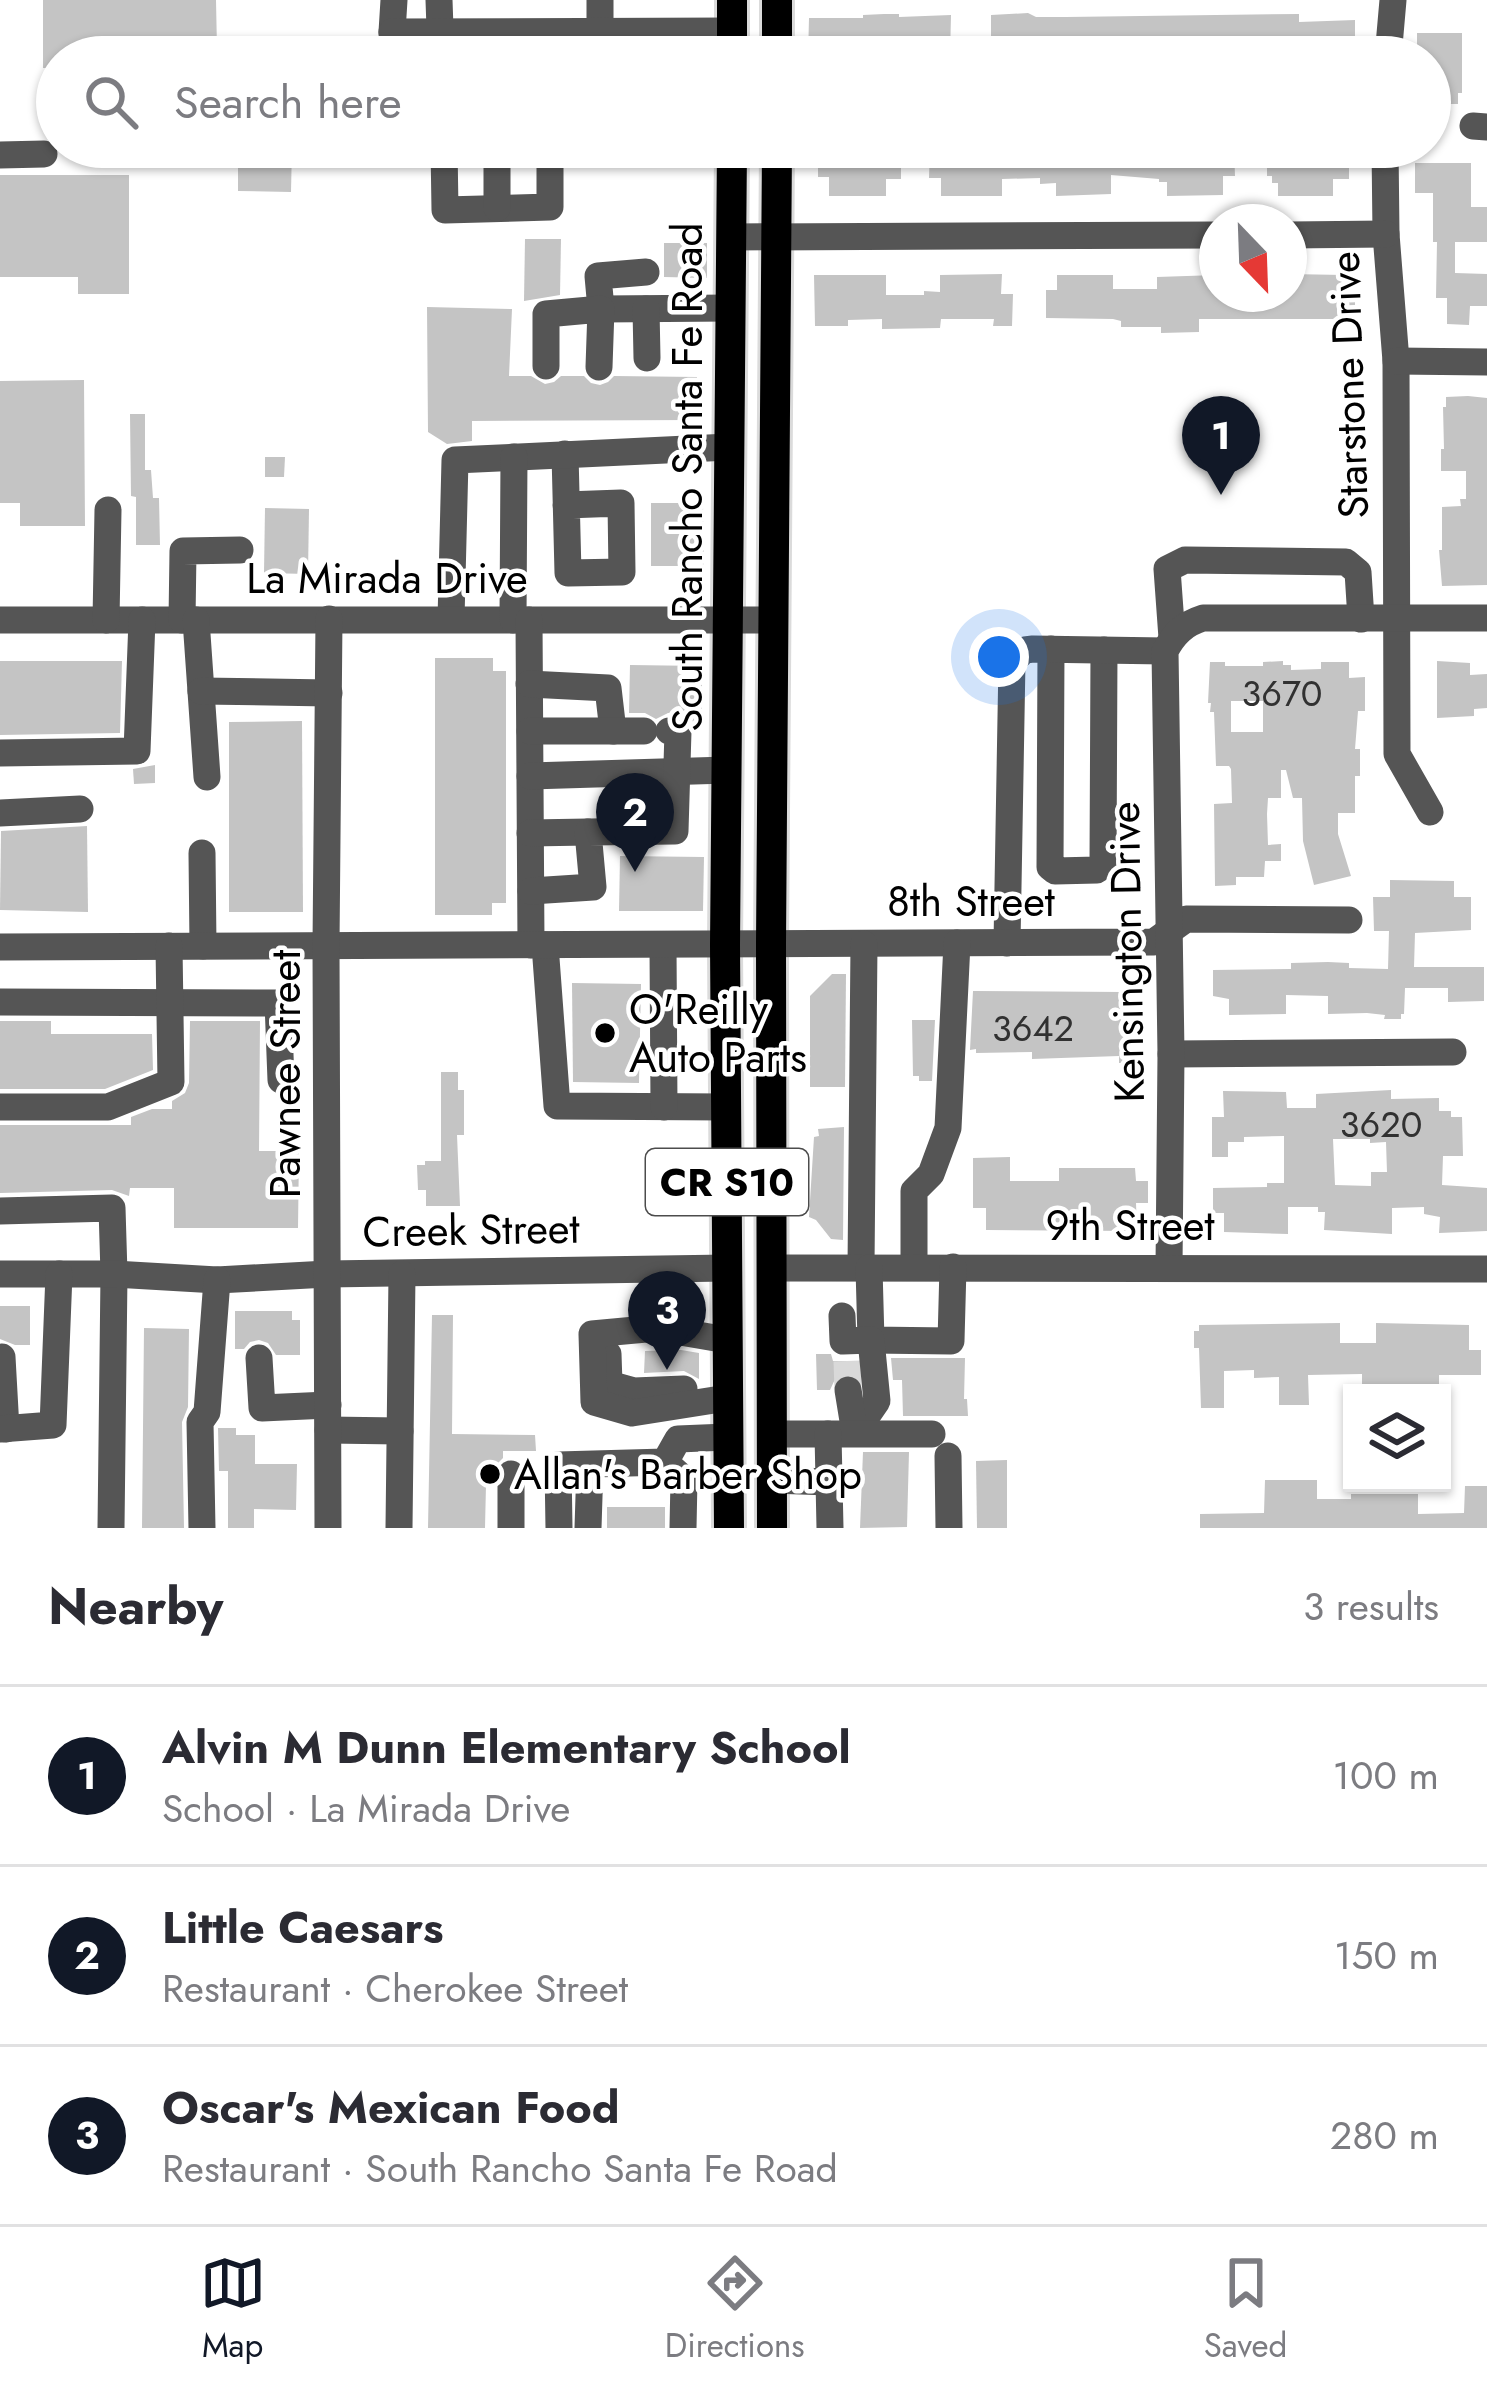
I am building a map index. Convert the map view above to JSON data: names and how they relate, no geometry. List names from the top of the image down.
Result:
{
  "streets": {
    "main road": ["South Rancho Santa Fe Road", "CR S10"],
    "street": [
      "Starstone Drive",
      "La Mirada Drive",
      "8th Street",
      "Kensington Drive",
      "Pawnee Street",
      "9th Street",
      "Creek Street"
    ]
  },
  "crossings": [
    ["South Rancho Santa Fe Road", "La Mirada Drive"],
    ["South Rancho Santa Fe Road", "8th Street"],
    ["South Rancho Santa Fe Road", "9th Street"],
    ["South Rancho Santa Fe Road", "Creek Street"],
    ["La Mirada Drive", "Pawnee Street"],
    ["8th Street", "Kensington Drive"],
    ["8th Street", "Pawnee Street"],
    ["Kensington Drive", "9th Street"],
    ["Pawnee Street", "Creek Street"]
  ],
  "places": ["O'Reilly Auto Parts", "Allan's Barber Shop"],
  "house_numbers": ["3670", "3642", "3620"],
  "north": "bottom right",
  "page": {
    "search": "Search here",
    "pins": ["1", "2", "3"],
    "heading": ["Nearby", "3 results"],
    "list": [
      {
        "mark": "1",
        "name": "Alvin M Dunn Elementary School",
        "note": "School · La Mirada Drive",
        "value": "100 m"
      },
      {
        "mark": "2",
        "name": "Little Caesars",
        "note": "Restaurant · Cherokee Street",
        "value": "150 m"
      },
      {
        "mark": "3",
        "name": "Oscar's Mexican Food",
        "note": "Restaurant · South Rancho Santa Fe Road",
        "value": "280 m"
      }
    ],
    "nav": ["Map", "Directions", "Saved"]
  }
}
